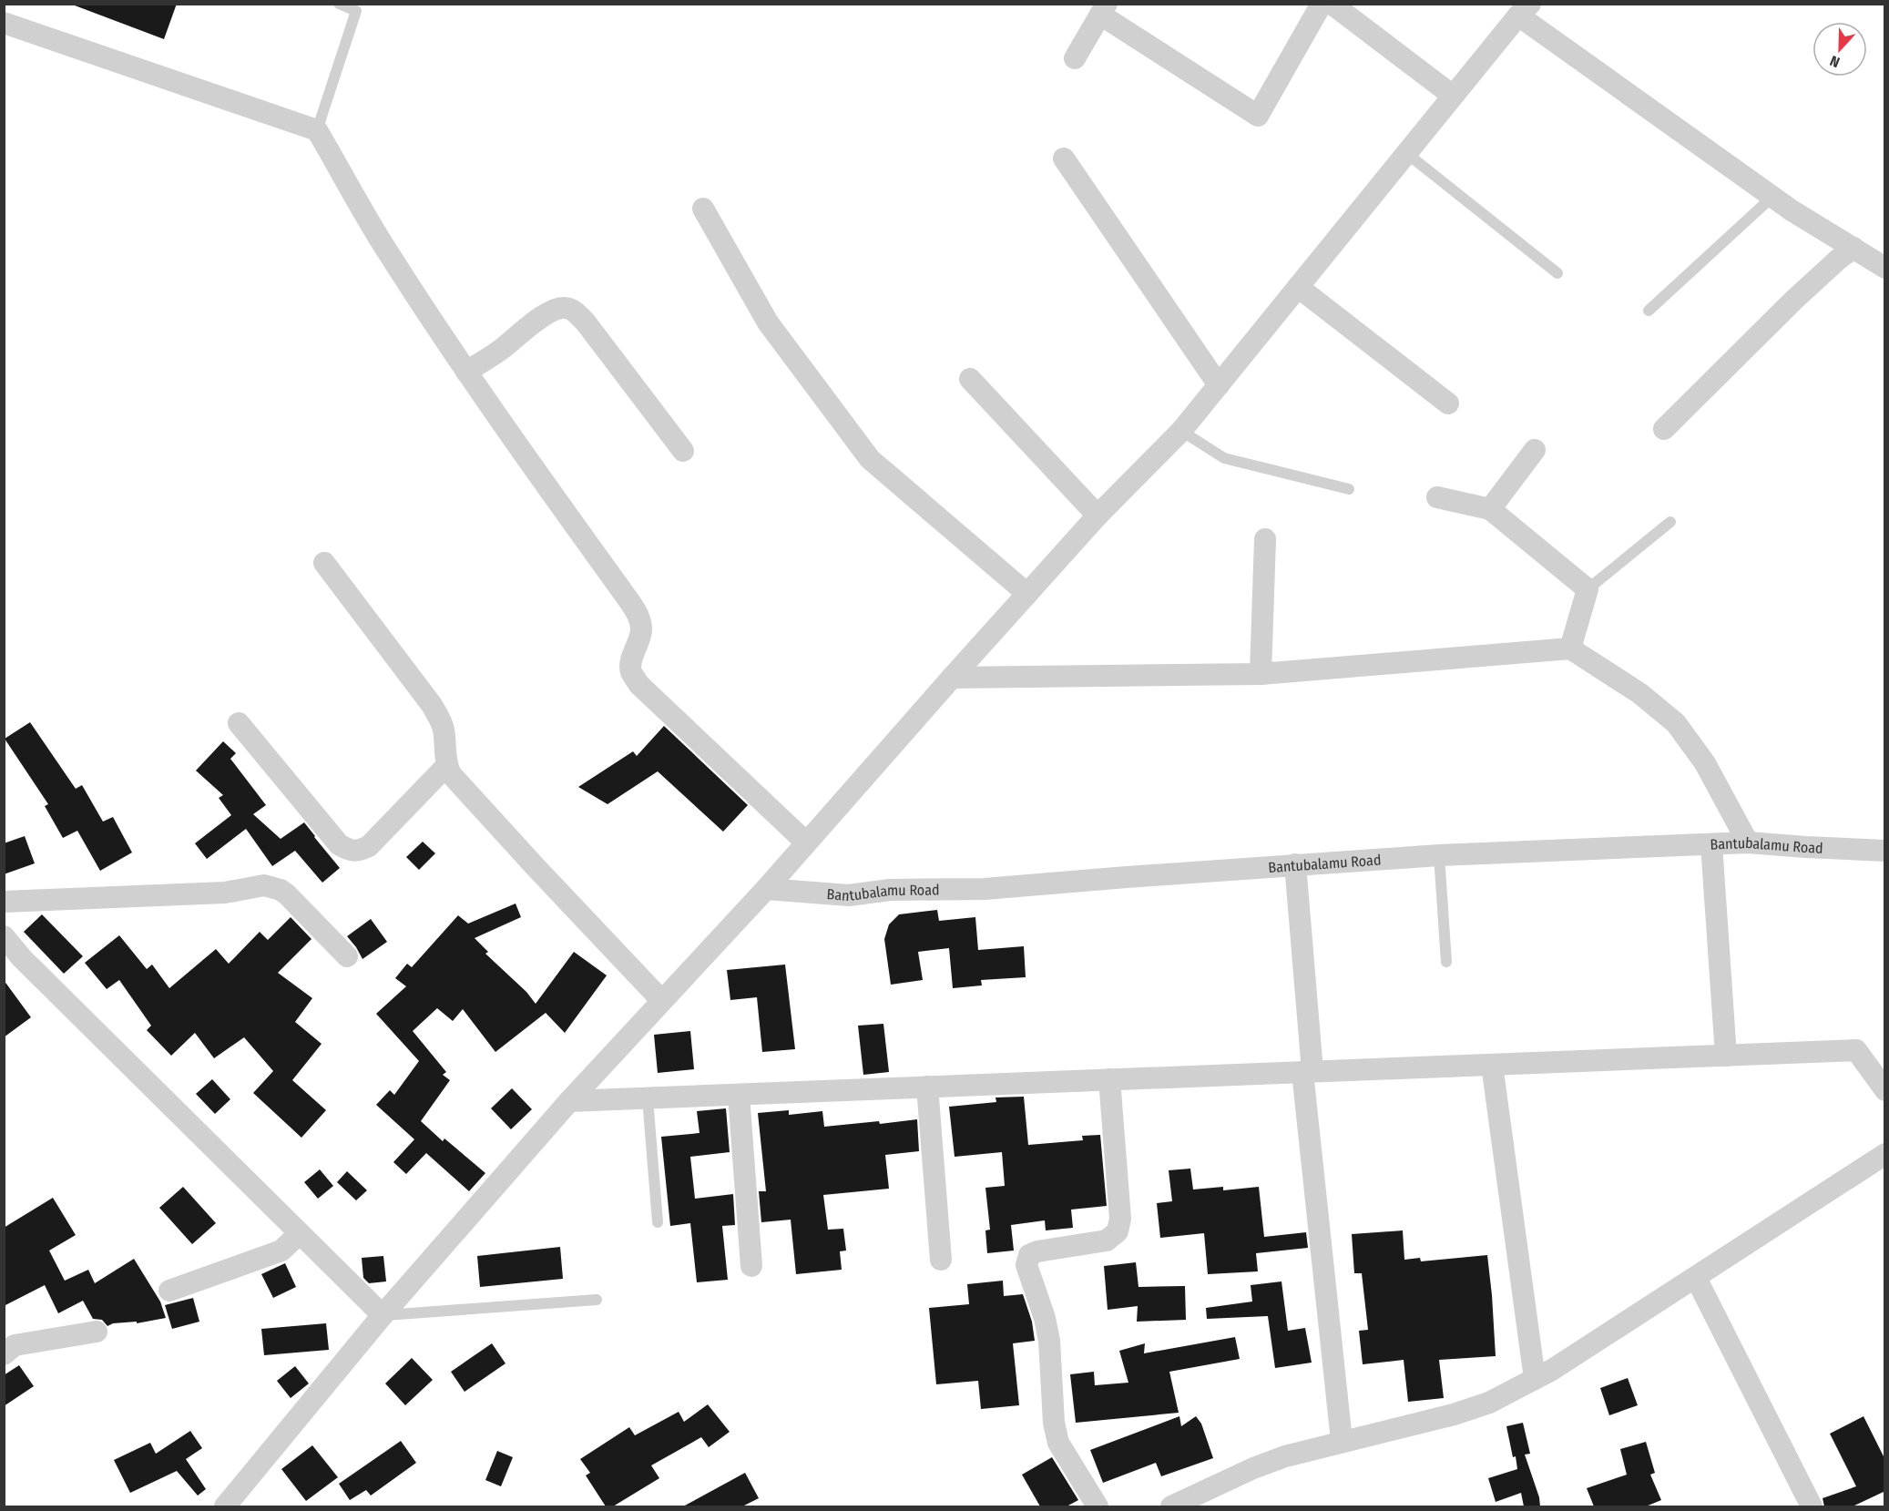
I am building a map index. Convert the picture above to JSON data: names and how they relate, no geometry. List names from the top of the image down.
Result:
{
  "streets": {
    "street": ["Bantubalamu Road"]
  },
  "north": "bottom"
}
